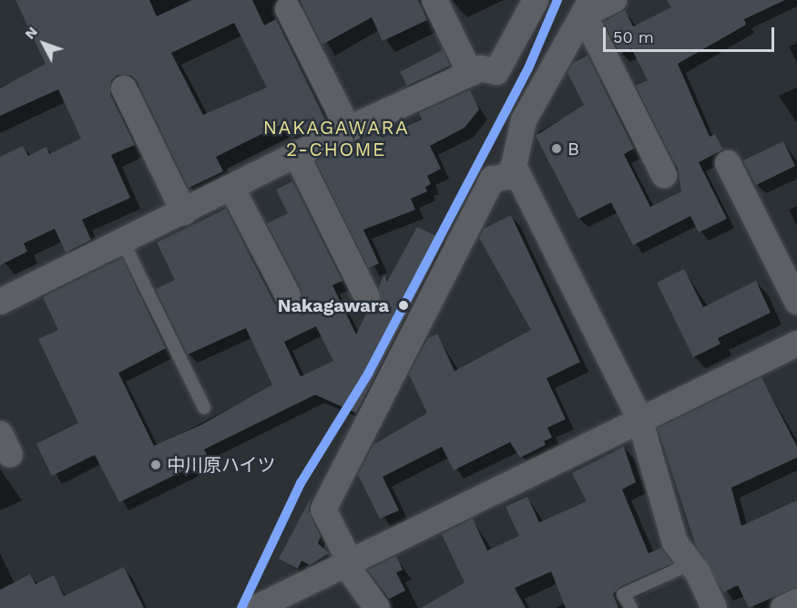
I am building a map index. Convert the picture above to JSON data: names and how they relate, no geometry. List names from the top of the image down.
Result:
{
  "districts": ["NAKAGAWARA 2-CHOME"],
  "places": ["B", "Nakagawara", "中川原ハイツ"],
  "scale_bar": "50 m",
  "north": "top left"
}
